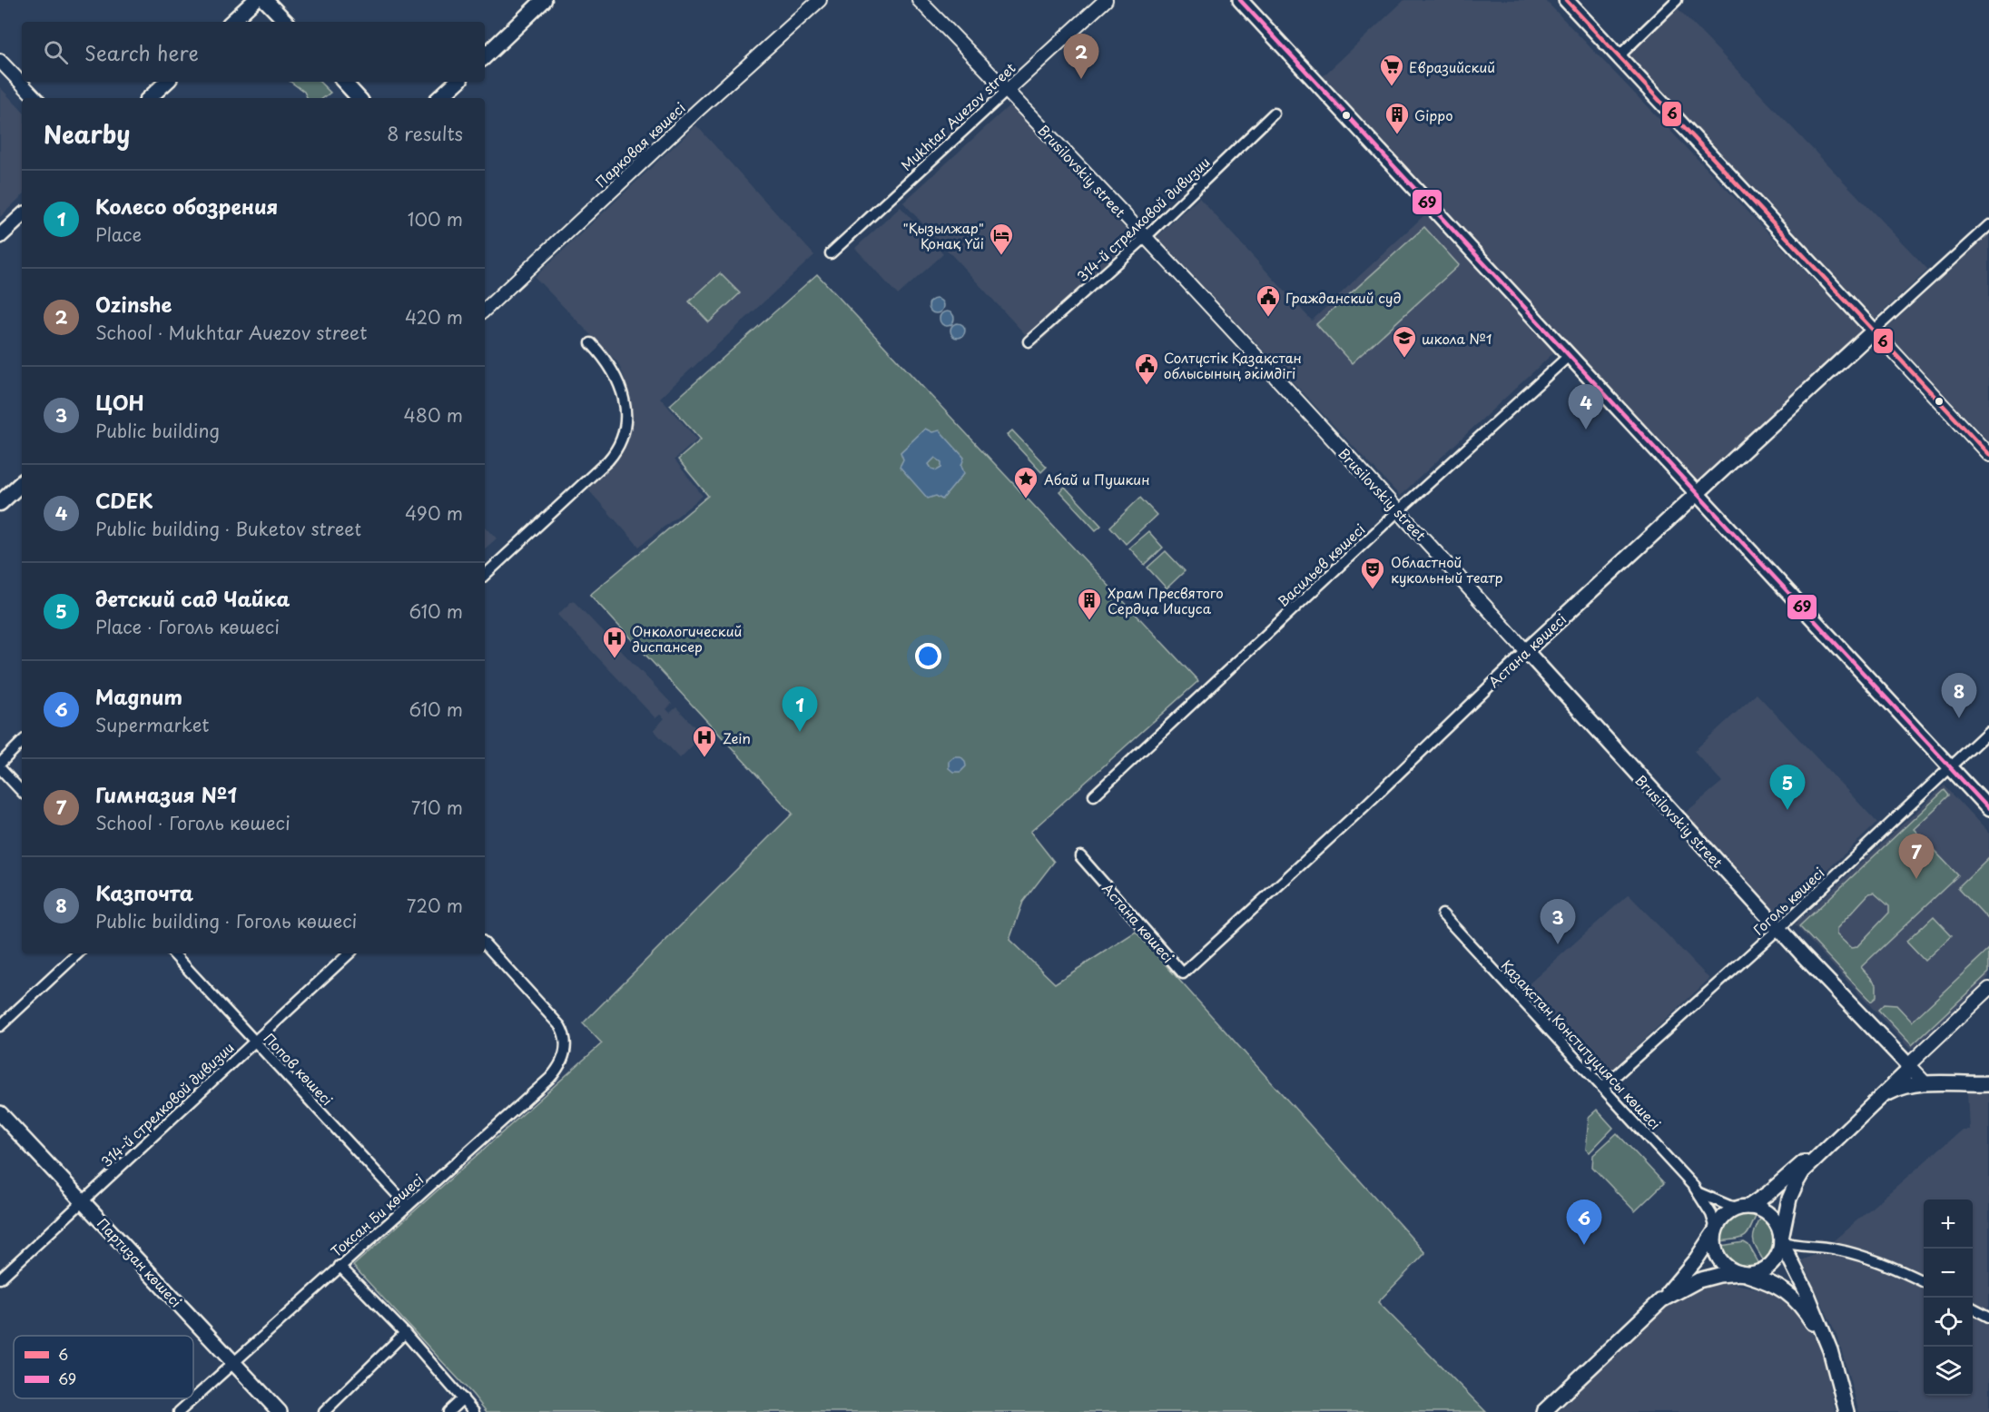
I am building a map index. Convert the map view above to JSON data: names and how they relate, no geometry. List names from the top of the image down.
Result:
{
  "streets": {
    "main road": ["Brusilovskiy street", "Астана көшесі", "Партизан көшесі"],
    "street": [
      "Mukhtar Auezov street",
      "Парковая көшесі",
      "314-й стрелковой дивизии",
      "Васильев көшесі",
      "Гоголь көшесі",
      "Қазақстан Конституциясы көшесі",
      "Попов көшесі",
      "Токсан Би көшесі"
    ]
  },
  "crossings": [
    ["Mukhtar Auezov street", "Brusilovskiy street"],
    ["Brusilovskiy street", "314-й стрелковой дивизии"],
    ["Brusilovskiy street", "Васильев көшесі"],
    ["Brusilovskiy street", "Астана көшесі"],
    ["Brusilovskiy street", "Гоголь көшесі"],
    ["314-й стрелковой дивизии", "Попов көшесі"],
    ["314-й стрелковой дивизии", "Партизан көшесі"],
    ["Гоголь көшесі", "Қазақстан Конституциясы көшесі"],
    ["Попов көшесі", "Токсан Би көшесі"],
    ["Токсан Би көшесі", "Партизан көшесі"]
  ],
  "places": {
    "supermarket": ["Евразийский"],
    "building": ["Gippo", "Храм Пресвятого Сердца Иисуса"],
    "hotel": ["\"Қызылжар\" Қонақ Үйі"],
    "public building": ["Гражданский суд", "Солтүстік Қазақстан облысының әкімдігі"],
    "school or university": ["школа №1"],
    "place": ["Абай и Пушкин"],
    "theatre": ["Областной кукольный театр"],
    "hospital": ["Онкологический диспансер", "Zein"]
  },
  "lines": ["transit line 6", "transit line 69"],
  "legend": ["6", "69"],
  "page": {
    "search": "Search here",
    "pins": [
      "2",
      "4",
      "8",
      "1",
      "5",
      "7",
      "3",
      "6"
    ],
    "heading": ["Nearby", "8 results"],
    "list": [
      {
        "mark": "1",
        "name": "Колесо обозрения",
        "note": "Place",
        "value": "100 m"
      },
      {
        "mark": "2",
        "name": "Ozinshe",
        "note": "School · Mukhtar Auezov street",
        "value": "420 m"
      },
      {
        "mark": "3",
        "name": "ЦОН",
        "note": "Public building",
        "value": "480 m"
      },
      {
        "mark": "4",
        "name": "CDEK",
        "note": "Public building · Buketov street",
        "value": "490 m"
      },
      {
        "mark": "5",
        "name": "детский сад Чайка",
        "note": "Place · Гоголь көшесі",
        "value": "610 m"
      },
      {
        "mark": "6",
        "name": "Magnum",
        "note": "Supermarket",
        "value": "610 m"
      },
      {
        "mark": "7",
        "name": "Гимназия №1",
        "note": "School · Гоголь көшесі",
        "value": "710 m"
      },
      {
        "mark": "8",
        "name": "Казпочта",
        "note": "Public building · Гоголь көшесі",
        "value": "720 m"
      }
    ],
    "map_buttons": ["+", "−"]
  }
}
